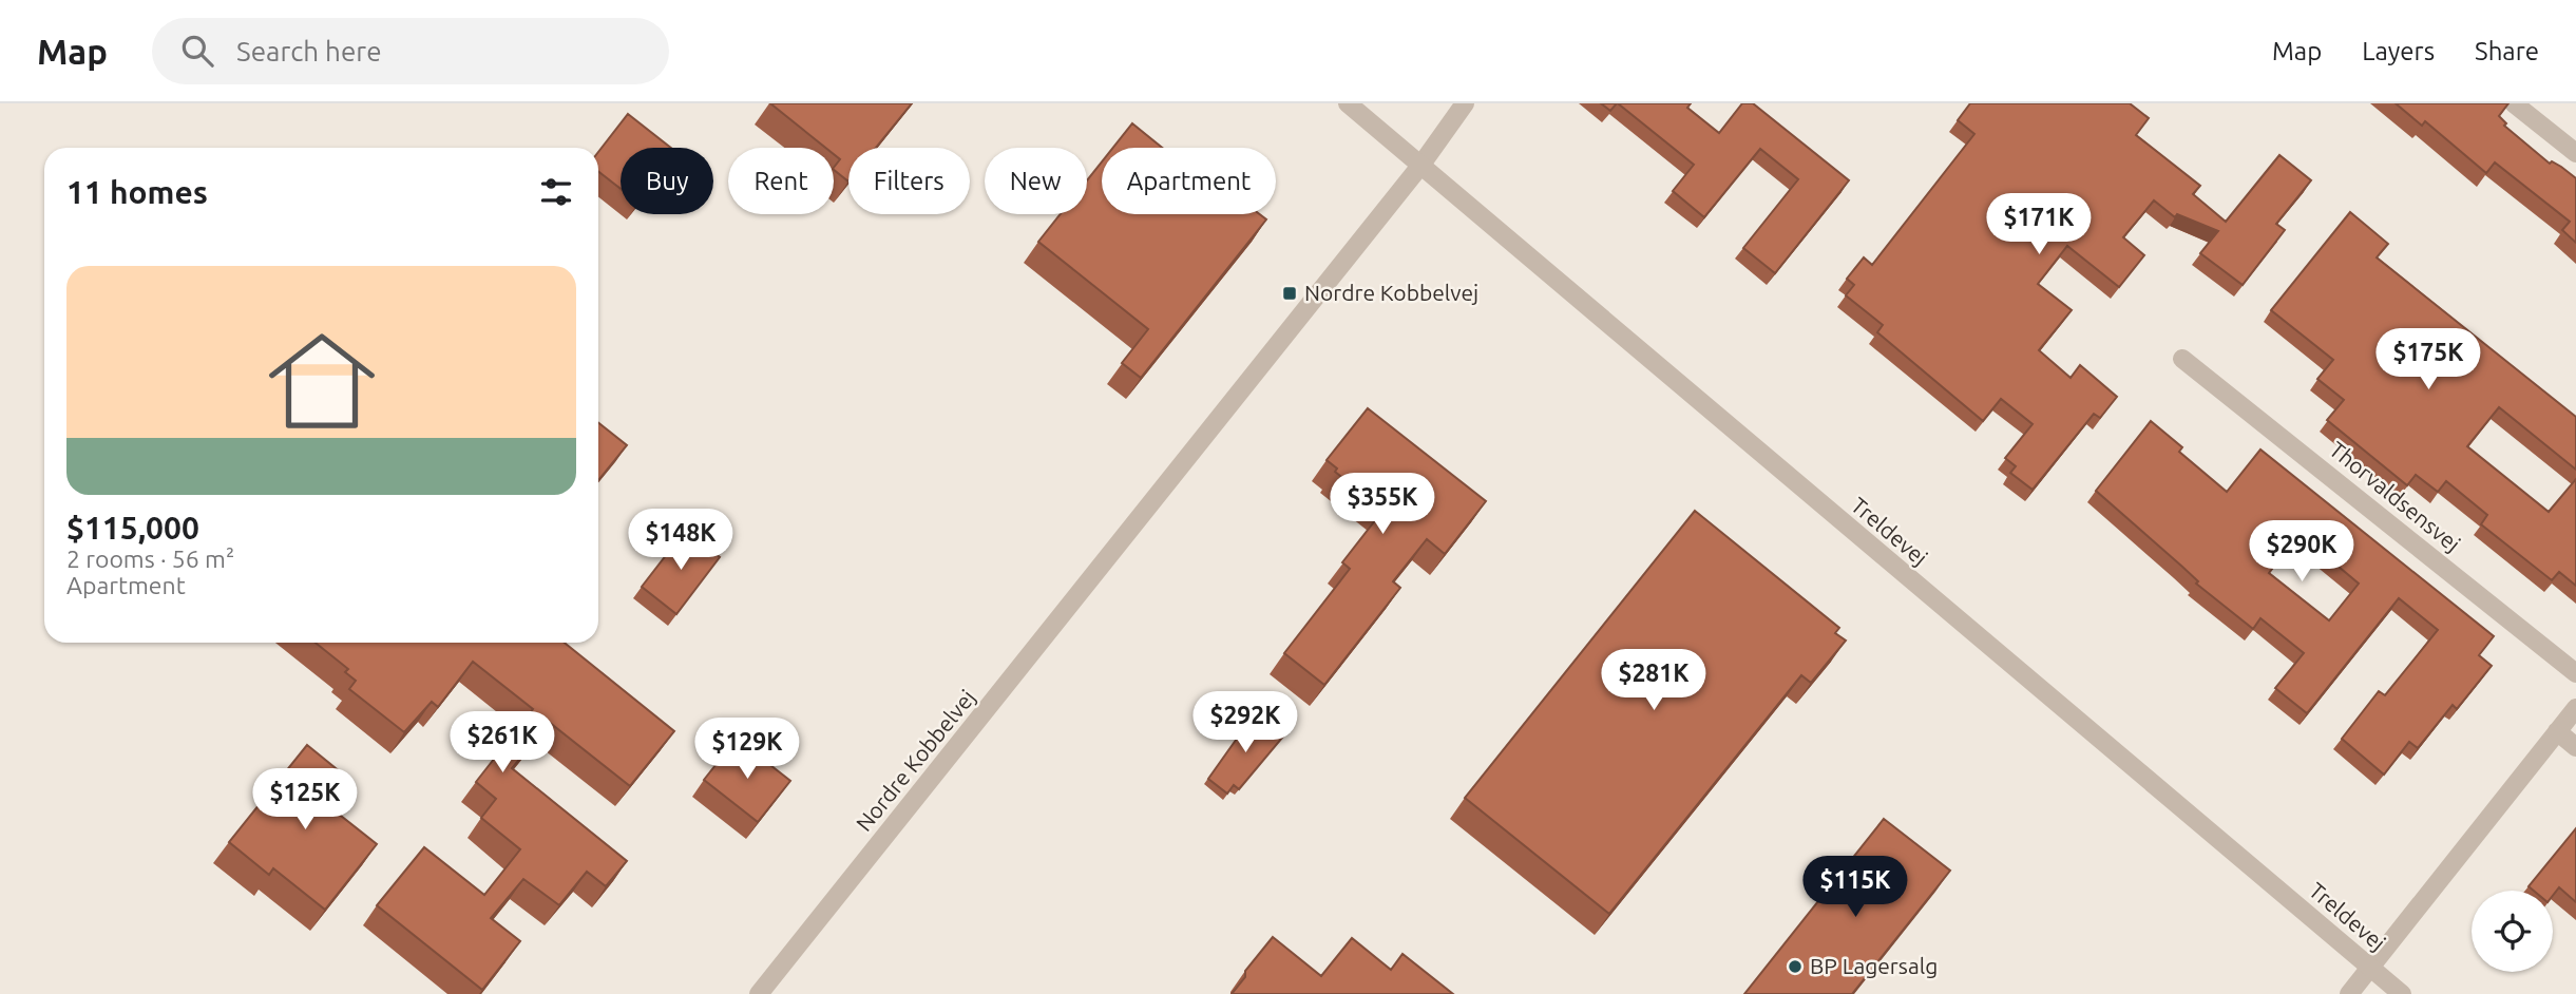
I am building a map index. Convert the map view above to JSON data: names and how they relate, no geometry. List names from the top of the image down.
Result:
{
  "streets": {
    "street": ["Thorvaldsensvej", "Treldevej", "Nordre Kobbelvej"]
  },
  "crossings": [
    ["Treldevej", "Nordre Kobbelvej"]
  ],
  "places": {
    "transit": ["Nordre Kobbelvej"],
    "other": ["BP Lagersalg"]
  },
  "page": {
    "header": "Map",
    "search": "Search here",
    "nav": ["Map", "Layers", "Share"],
    "chip": [
      "Buy",
      "Rent",
      "Filters",
      "New",
      "Apartment"
    ],
    "heading": "11 homes",
    "price": [
      "$171K",
      "$175K",
      "$355K",
      "$148K",
      "$290K",
      "$281K",
      "$292K",
      "$261K",
      "$129K",
      "$125K",
      "$115K"
    ],
    "list": [
      {
        "name": "$115,000",
        "note": "2 rooms · 56 m² · Apartment"
      }
    ]
  }
}
